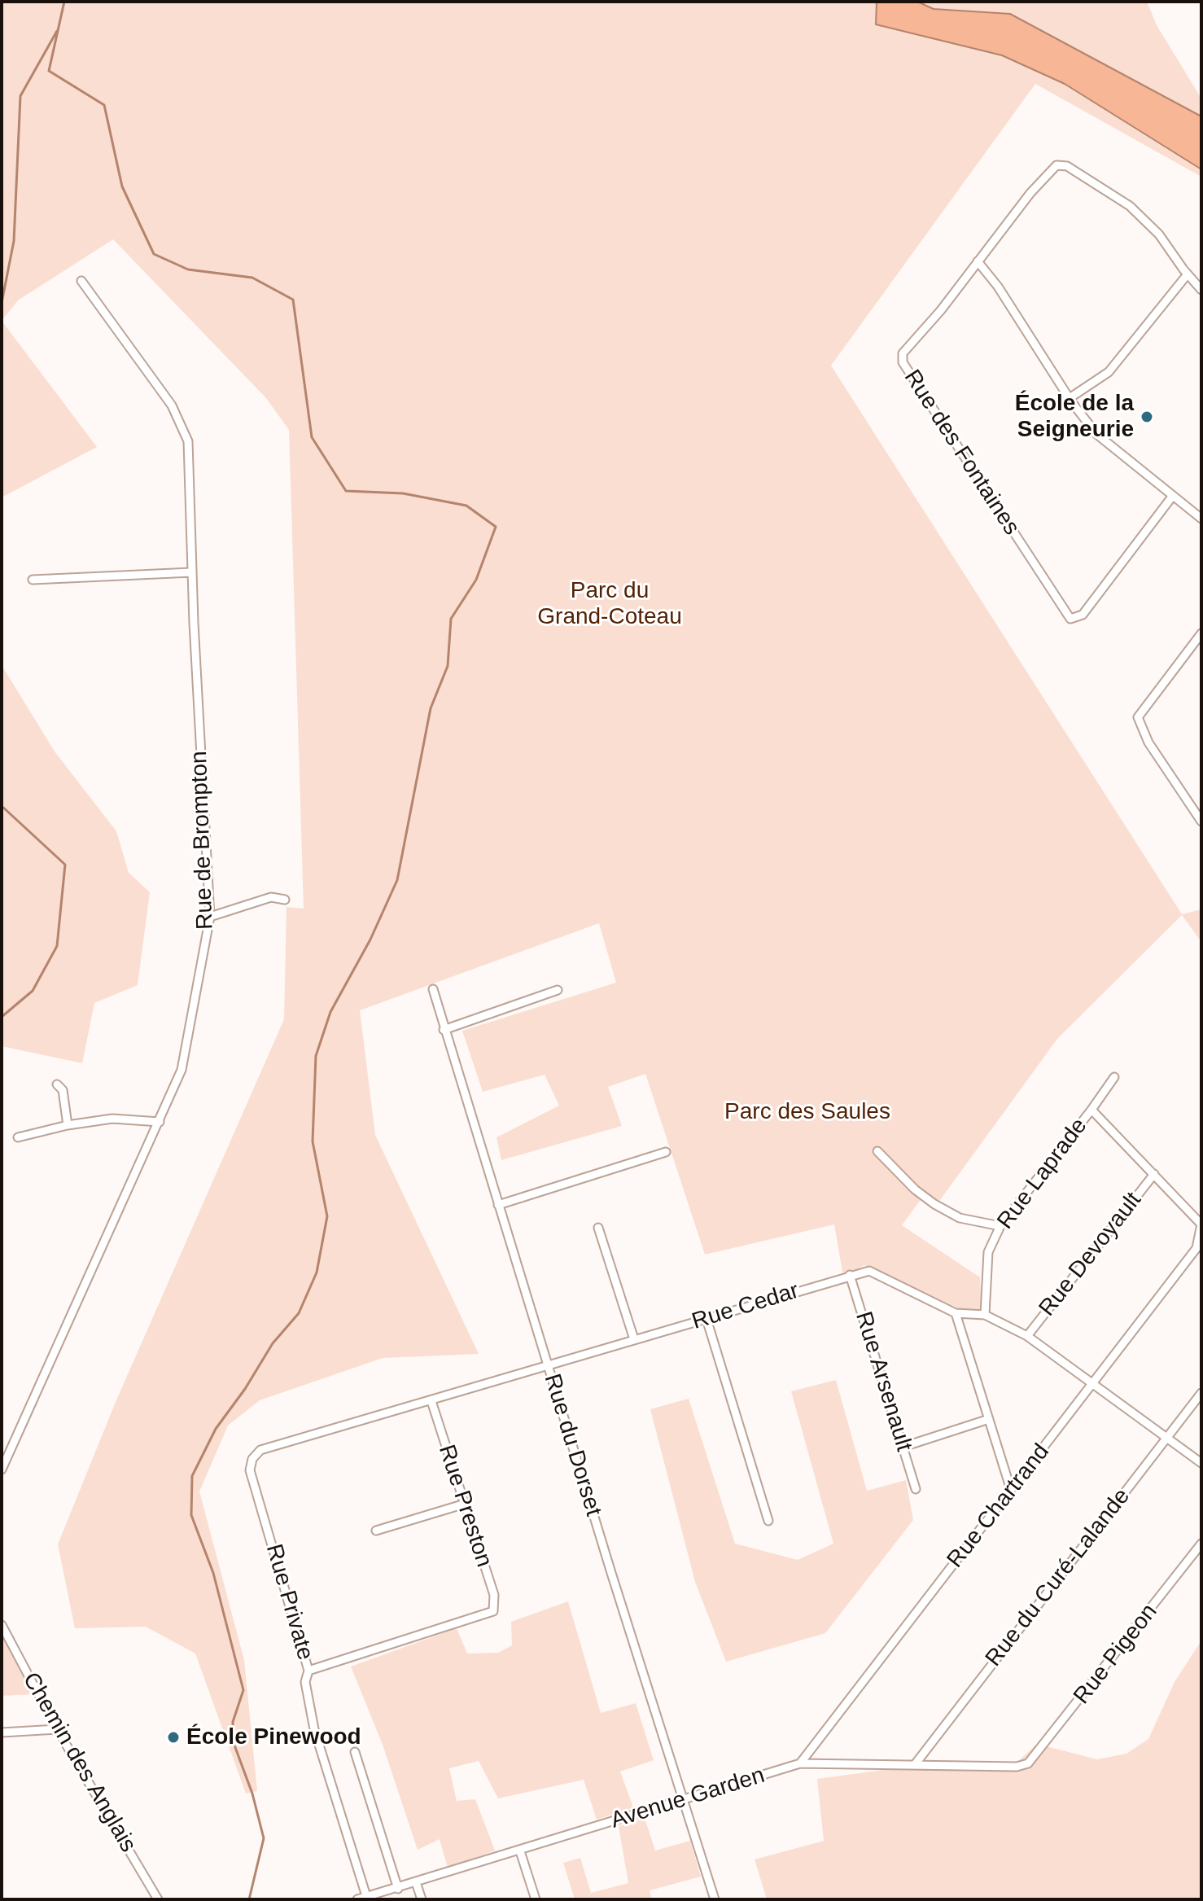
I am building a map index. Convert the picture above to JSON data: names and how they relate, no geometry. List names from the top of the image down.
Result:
{
  "streets": {
    "street": [
      "Rue des Fontaines",
      "Rue de Brompton",
      "Rue Laprade",
      "Rue Devoyault",
      "Rue Cedar",
      "Rue Arsenault",
      "Rue du Dorset",
      "Rue Preston",
      "Rue Chartrand",
      "Rue du Curé-Lalande",
      "Rue Private",
      "Rue Pigeon",
      "Chemin des Anglais",
      "Avenue Garden"
    ]
  },
  "crossings": [
    ["Rue Laprade", "Rue Cedar"],
    ["Rue Devoyault", "Rue Cedar"],
    ["Rue Devoyault", "Rue Chartrand"],
    ["Rue Cedar", "Rue Arsenault"],
    ["Rue Cedar", "Rue du Dorset"],
    ["Rue Cedar", "Rue Preston"],
    ["Rue Cedar", "Rue Chartrand"],
    ["Rue Cedar", "Rue du Curé-Lalande"],
    ["Rue Cedar", "Rue Private"],
    ["Rue du Dorset", "Avenue Garden"],
    ["Rue Preston", "Rue Private"],
    ["Rue Chartrand", "Avenue Garden"],
    ["Rue du Curé-Lalande", "Avenue Garden"],
    ["Rue Private", "Avenue Garden"],
    ["Rue Pigeon", "Avenue Garden"]
  ],
  "parks": ["Parc du Grand-Coteau", "Parc des Saules"],
  "places": ["École de la Seigneurie", "École Pinewood"]
}
